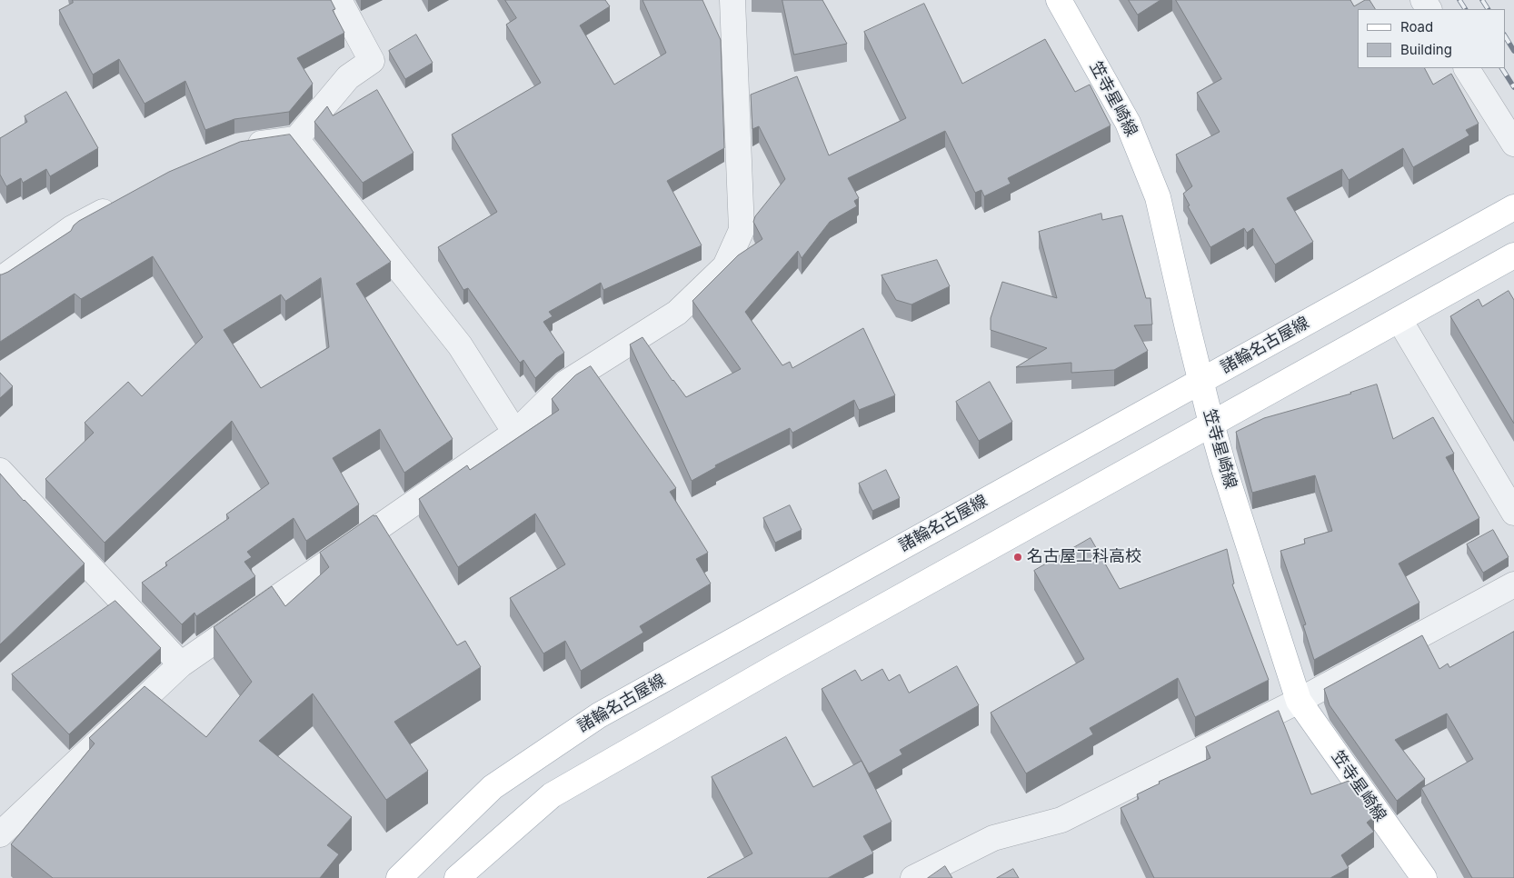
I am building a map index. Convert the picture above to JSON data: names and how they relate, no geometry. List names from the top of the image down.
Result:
{
  "streets": {
    "main road": ["笠寺星崎線", "諸輪名古屋線"]
  },
  "crossings": [
    ["笠寺星崎線", "諸輪名古屋線"]
  ],
  "places": ["名古屋工科高校"],
  "legend": ["Road", "Building"]
}
